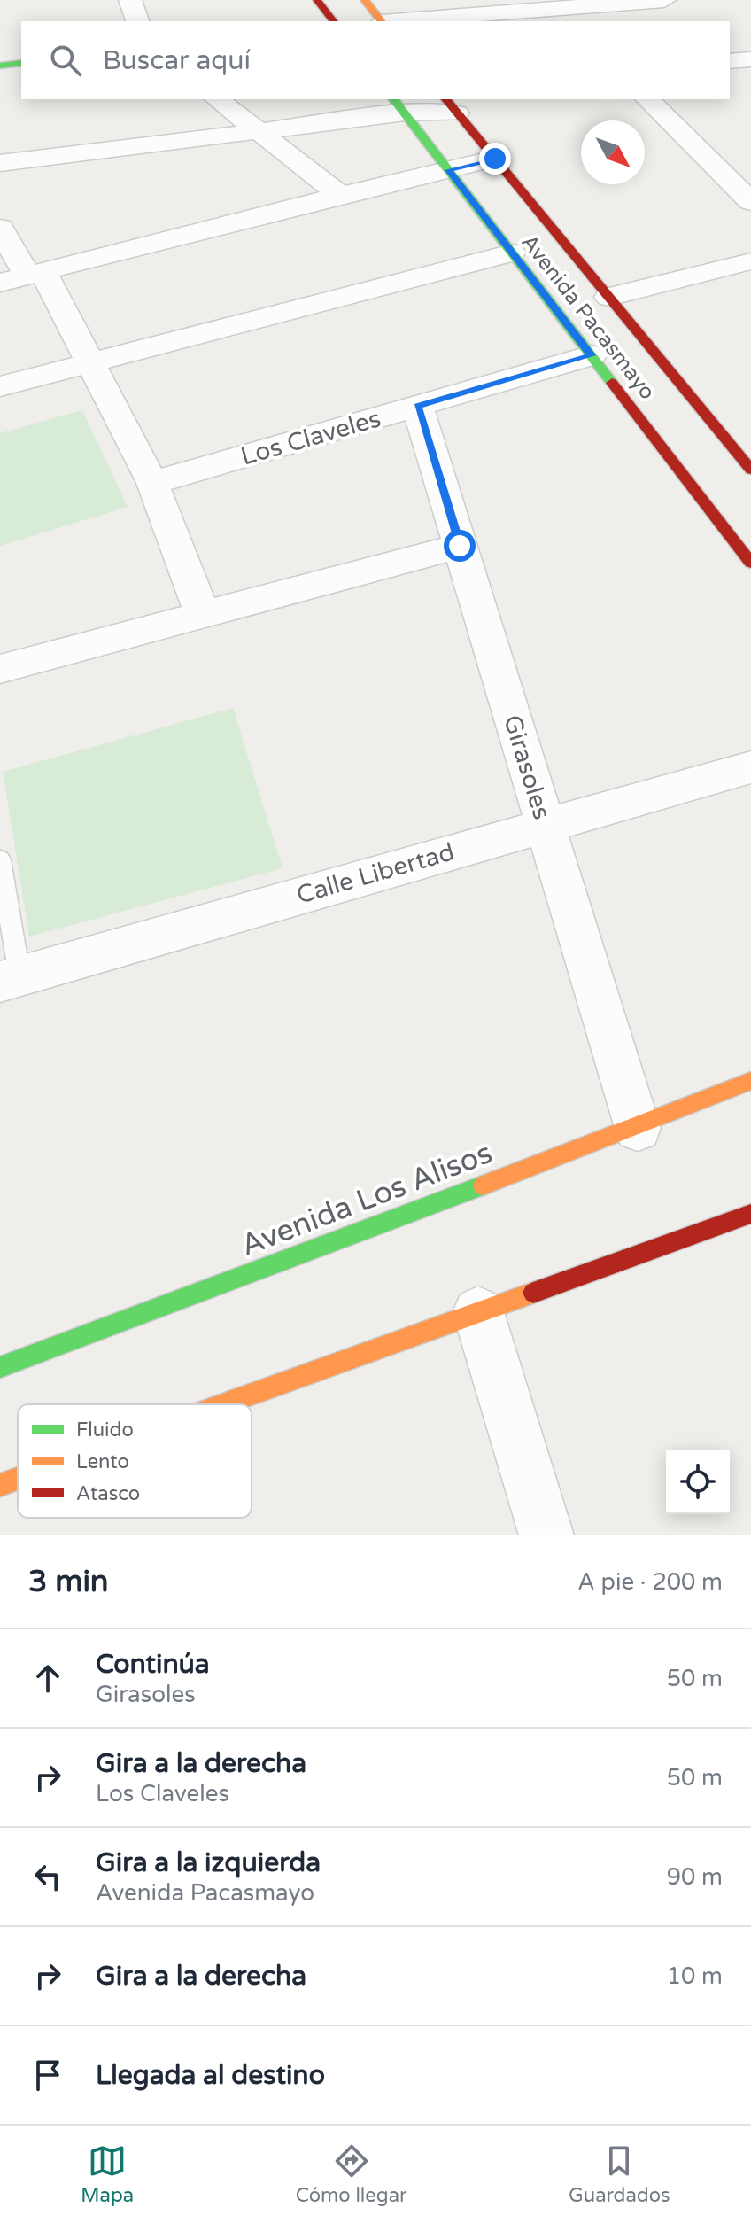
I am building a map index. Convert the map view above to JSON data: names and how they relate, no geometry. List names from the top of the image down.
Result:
{
  "streets": {
    "main road": ["Avenida Pacasmayo", "Avenida Los Alisos"],
    "street": ["Los Claveles", "Girasoles", "Calle Libertad"]
  },
  "crossings": [
    ["Avenida Pacasmayo", "Los Claveles"],
    ["Los Claveles", "Girasoles"],
    ["Girasoles", "Calle Libertad"],
    ["Girasoles", "Avenida Los Alisos"]
  ],
  "legend": ["Fluido", "Lento", "Atasco"],
  "north": "bottom right",
  "page": {
    "search": "Buscar aquí",
    "heading": ["3 min", "A pie · 200 m"],
    "list": [
      ["Continúa", "Girasoles", "50 m"],
      ["Gira a la derecha", "Los Claveles", "50 m"],
      ["Gira a la izquierda", "Avenida Pacasmayo", "90 m"],
      ["Gira a la derecha", "10 m"],
      "Llegada al destino"
    ],
    "nav": ["Mapa", "Cómo llegar", "Guardados"]
  }
}
